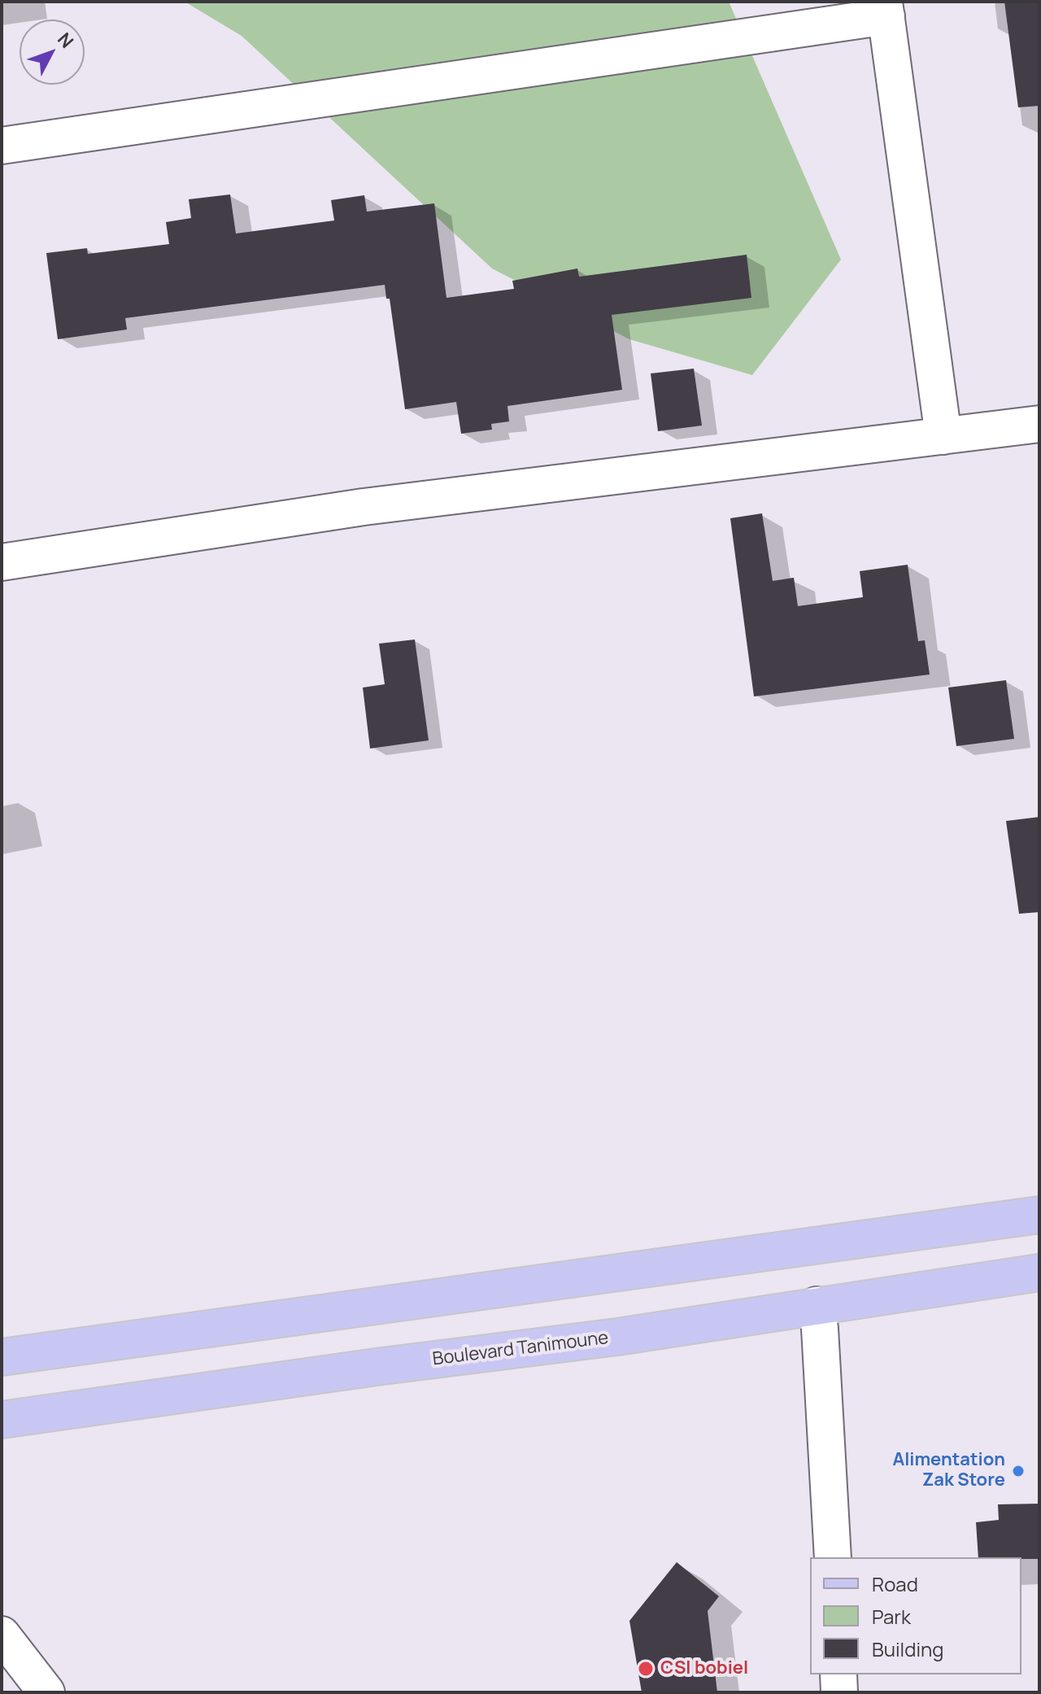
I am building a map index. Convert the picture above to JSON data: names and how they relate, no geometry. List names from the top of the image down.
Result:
{
  "streets": {
    "main road": ["Boulevard Tanimoune"]
  },
  "places": ["Alimentation Zak Store", "CSI bobiel"],
  "legend": ["Road", "Park", "Building"],
  "north": "top right"
}
